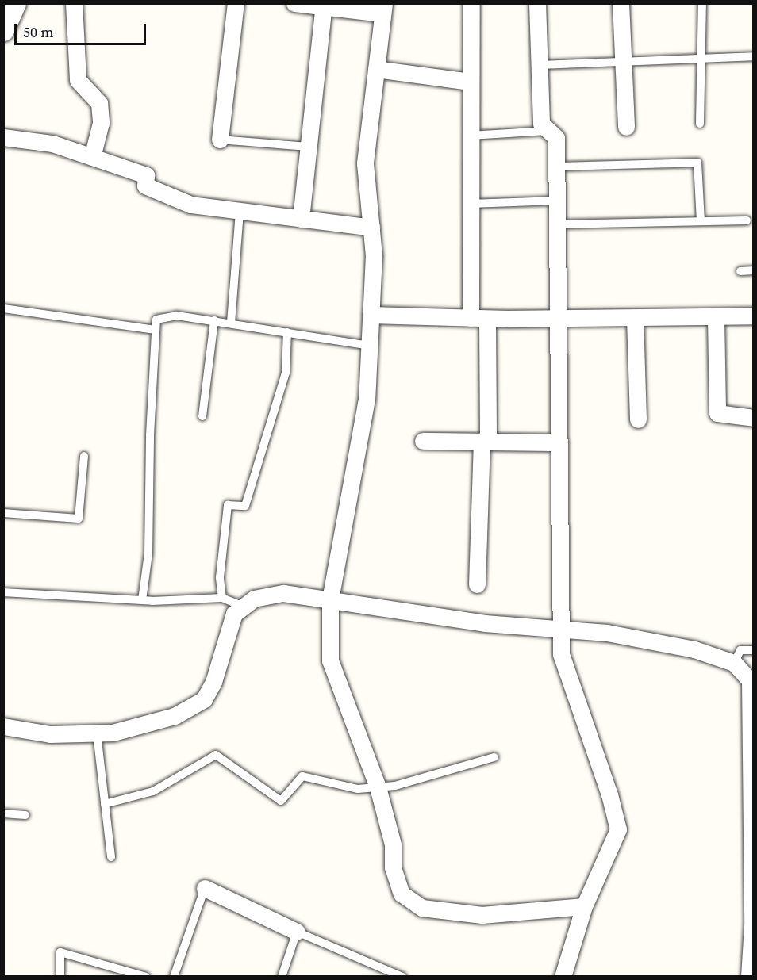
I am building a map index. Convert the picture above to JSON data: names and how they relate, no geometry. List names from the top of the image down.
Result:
{
  "scale_bar": "50 m"
}
